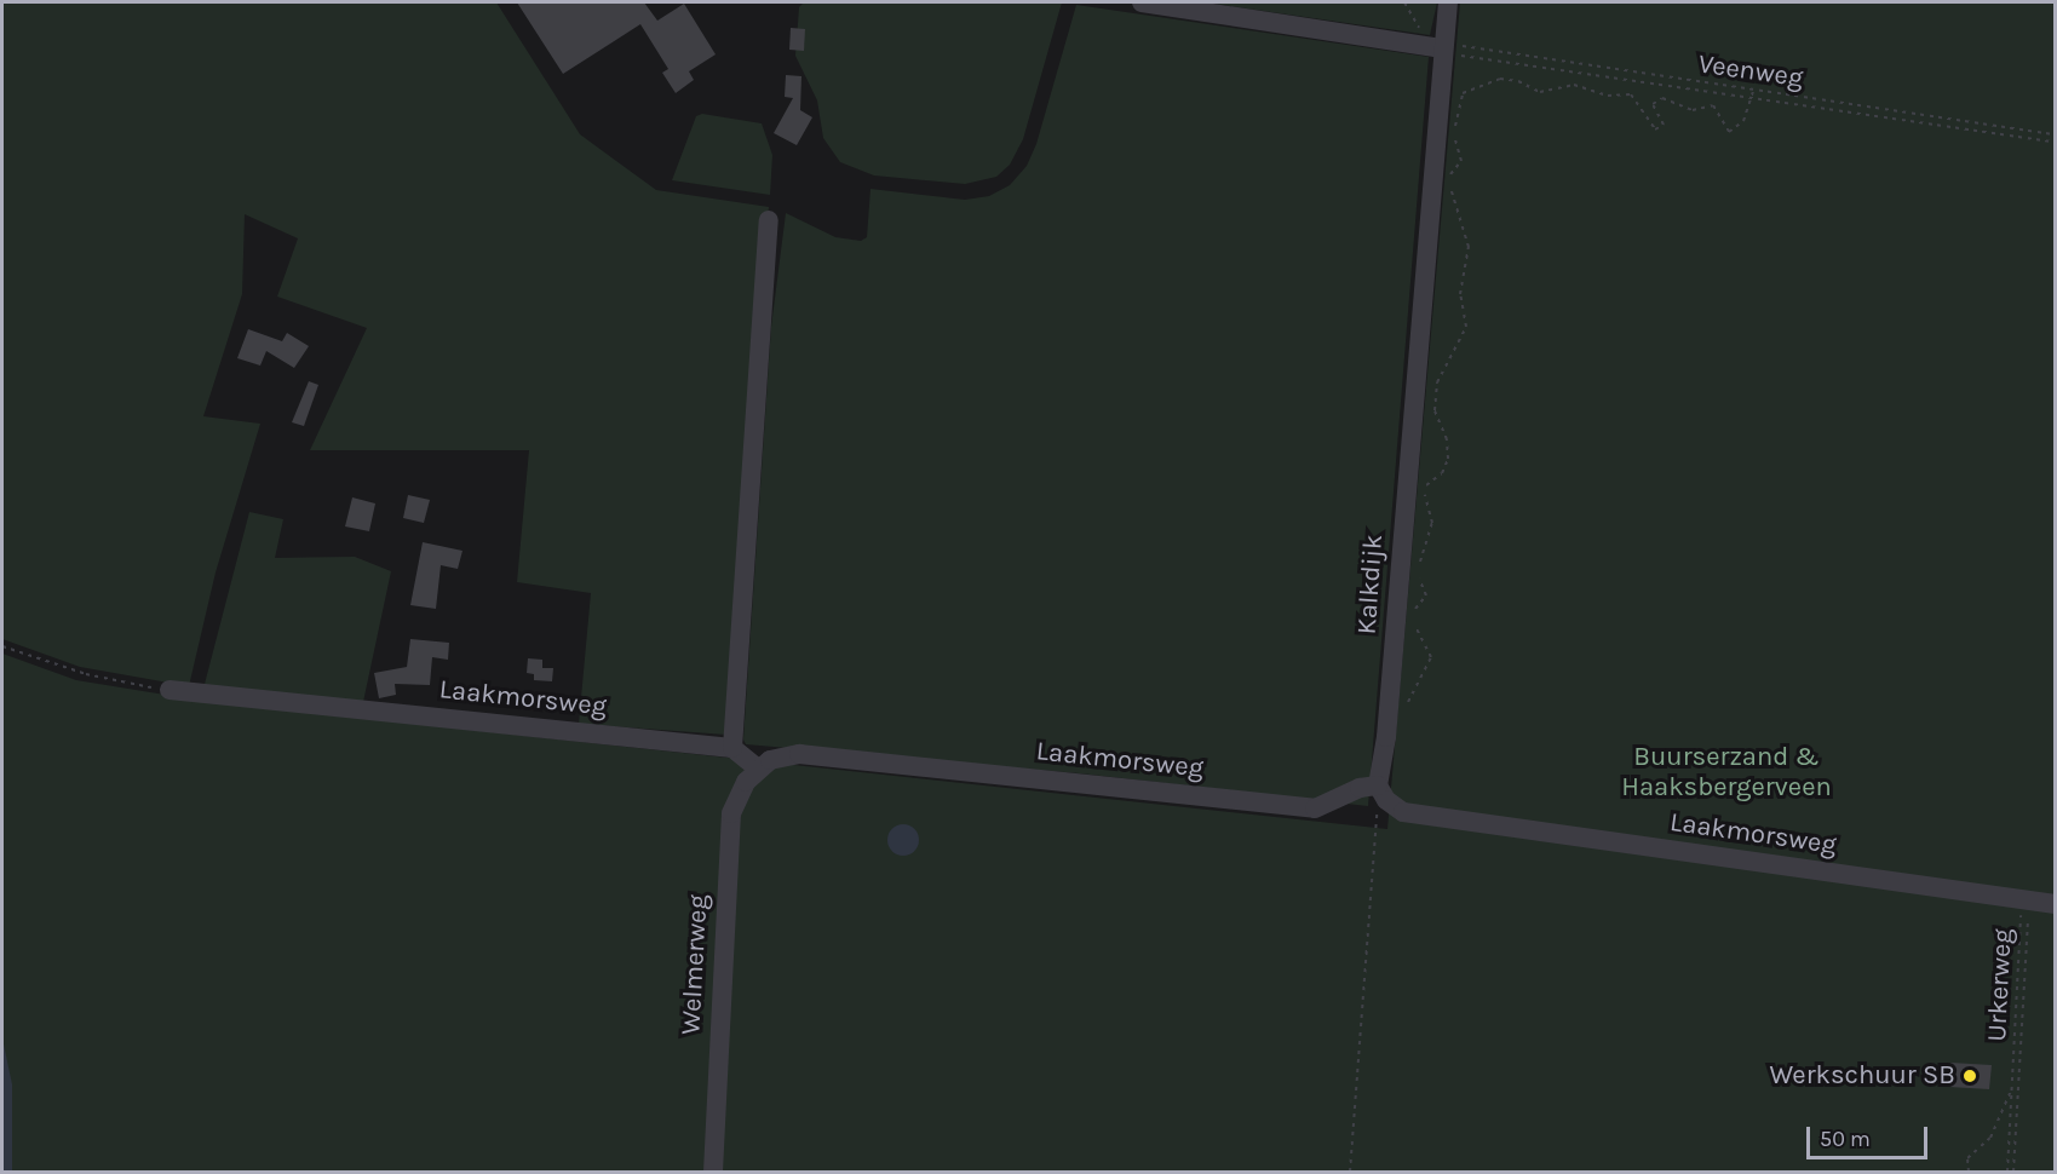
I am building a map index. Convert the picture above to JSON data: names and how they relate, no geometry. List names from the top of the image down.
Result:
{
  "streets": {
    "street": ["Kalkdijk", "Laakmorsweg", "Welmerweg"],
    "path": ["Veenweg", "Urkerweg"]
  },
  "crossings": [
    ["Veenweg", "Kalkdijk"],
    ["Kalkdijk", "Laakmorsweg"],
    ["Laakmorsweg", "Welmerweg"],
    ["Laakmorsweg", "Urkerweg"]
  ],
  "parks": ["Buurserzand & Haaksbergerveen"],
  "places": ["Werkschuur SB"],
  "scale_bar": "50 m"
}
